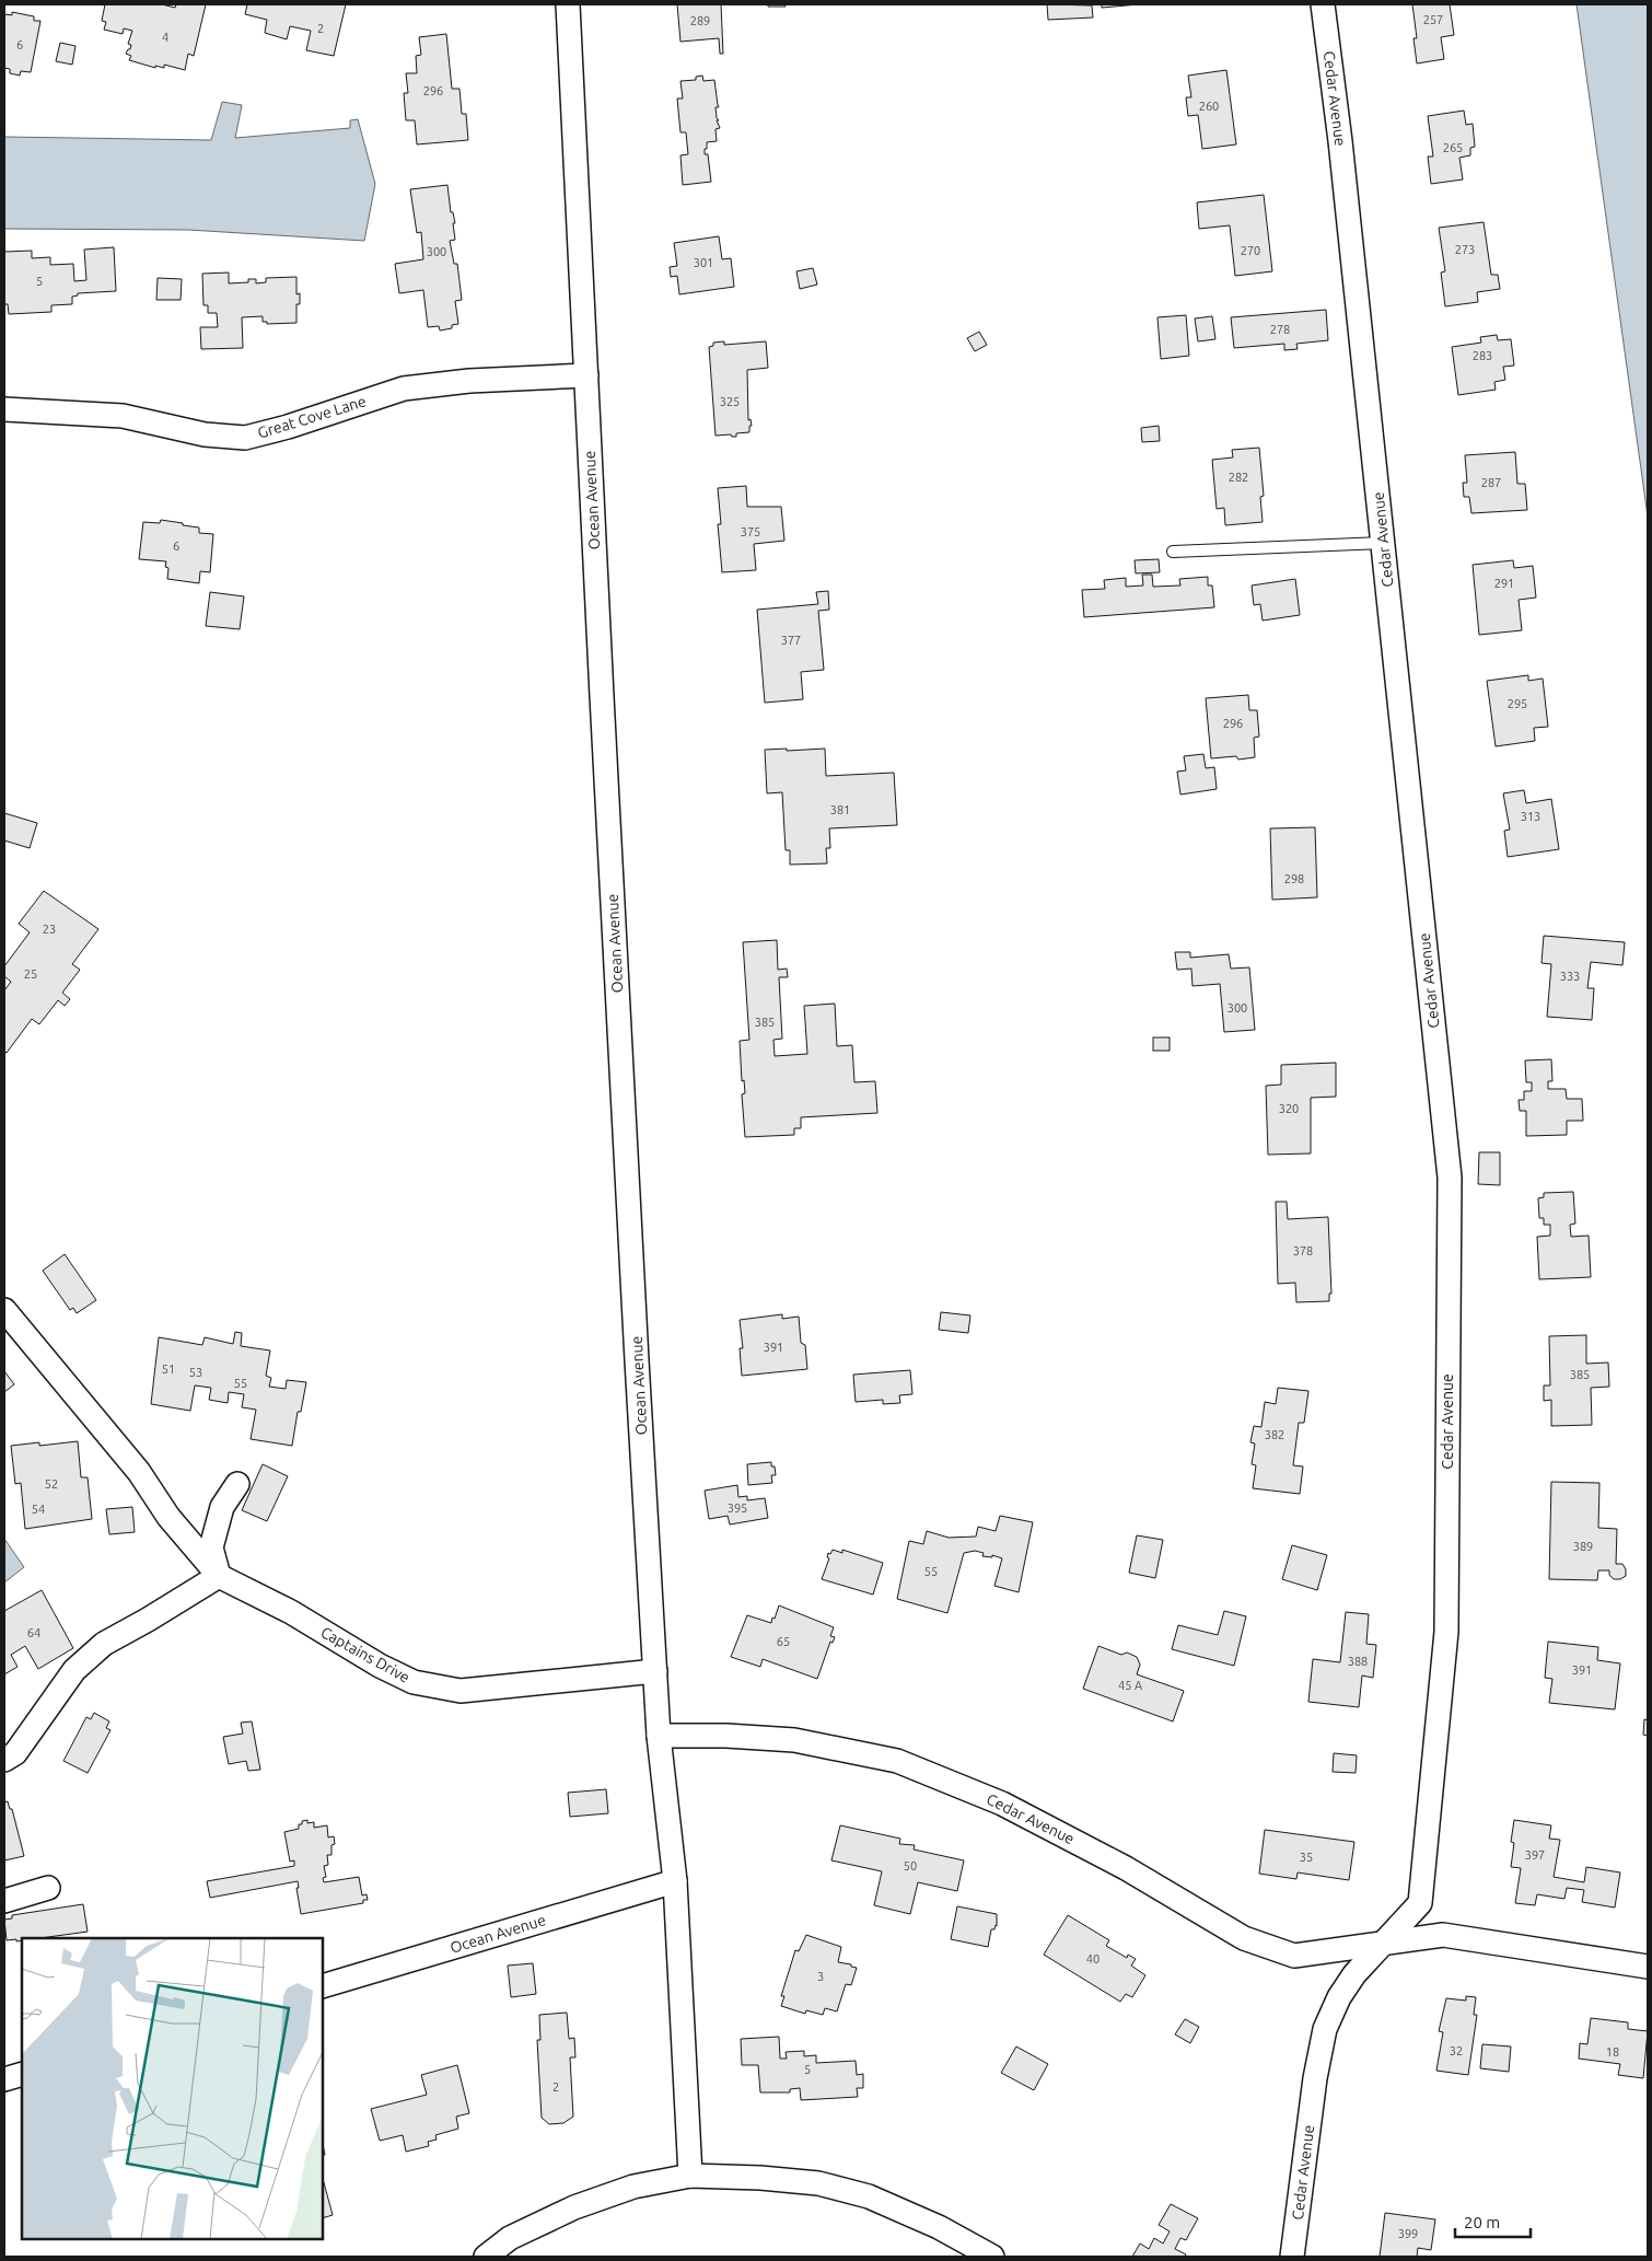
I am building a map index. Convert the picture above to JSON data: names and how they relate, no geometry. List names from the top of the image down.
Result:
{
  "streets": {
    "street": [
      "Cedar Avenue",
      "Great Cove Lane",
      "Ocean Avenue",
      "Captains Drive"
    ]
  },
  "crossings": [
    ["Cedar Avenue", "Ocean Avenue"],
    ["Great Cove Lane", "Ocean Avenue"],
    ["Ocean Avenue", "Captains Drive"]
  ],
  "house_numbers": [
    "257",
    "289",
    "2",
    "4",
    "6",
    "296",
    "260",
    "265",
    "273",
    "270",
    "300",
    "301",
    "5",
    "278",
    "283",
    "325",
    "282",
    "287",
    "375",
    "6",
    "291",
    "377",
    "295",
    "296",
    "381",
    "313",
    "298",
    "23",
    "25",
    "333",
    "300",
    "385",
    "320",
    "378",
    "391",
    "51",
    "53",
    "385",
    "55",
    "382",
    "52",
    "395",
    "54",
    "389",
    "55",
    "64",
    "65",
    "388",
    "391",
    "45 A",
    "397",
    "35",
    "50",
    "40",
    "3",
    "32",
    "18",
    "5",
    "2",
    "399"
  ],
  "scale_bar": "20 m"
}
